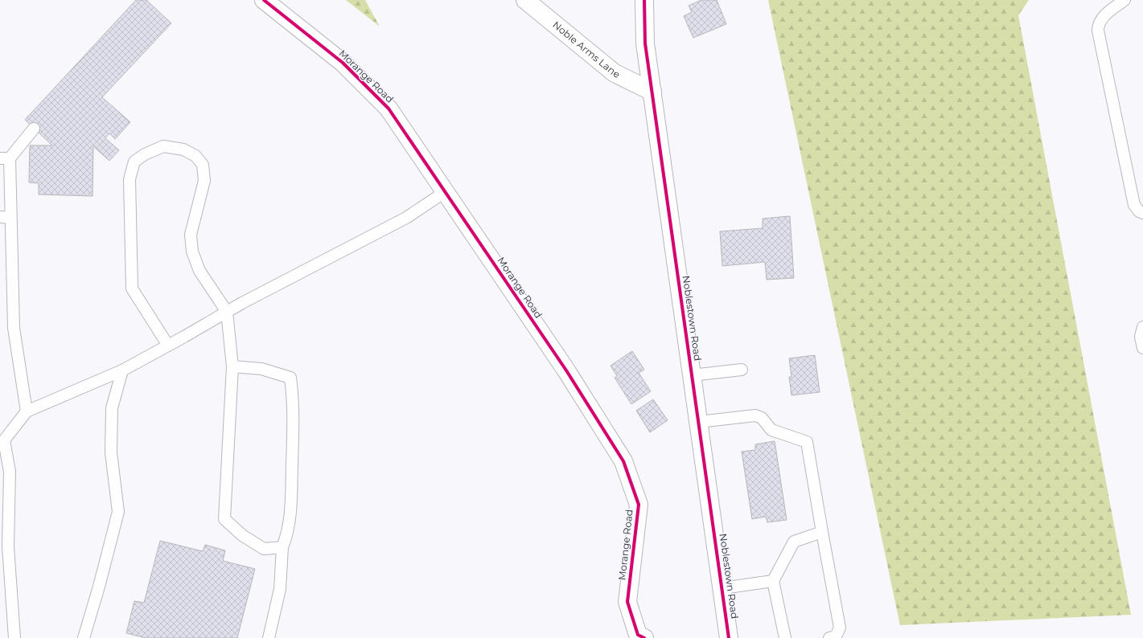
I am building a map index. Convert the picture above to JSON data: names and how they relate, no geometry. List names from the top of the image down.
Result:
{
  "streets": {
    "street": ["Noble Arms Lane", "Morange Road", "Noblestown Road"]
  },
  "crossings": [
    ["Noble Arms Lane", "Noblestown Road"]
  ]
}
